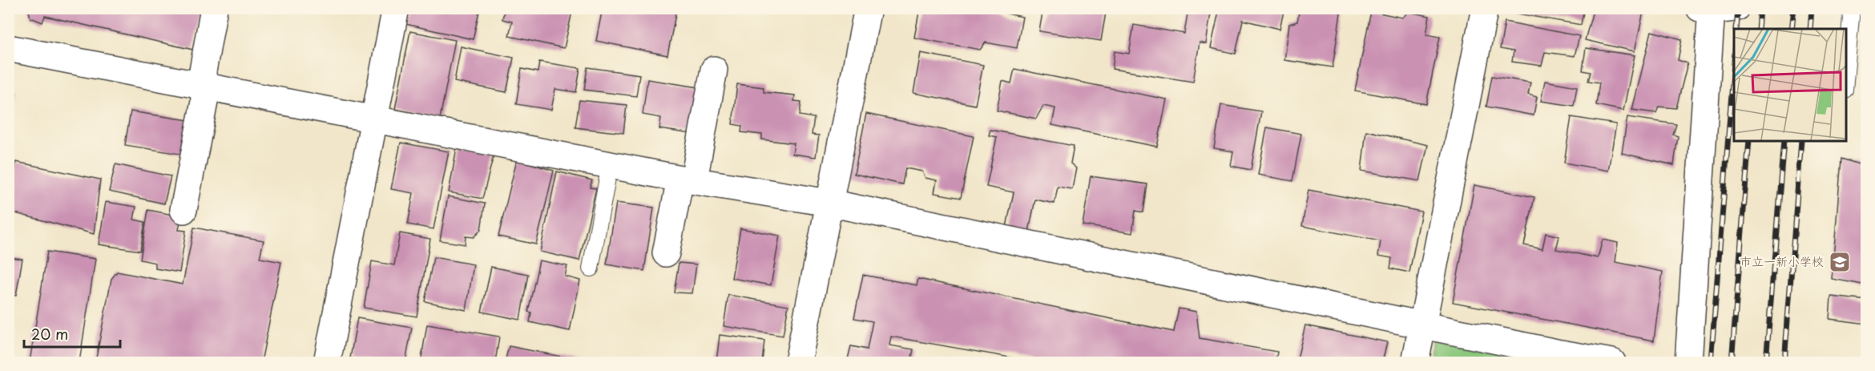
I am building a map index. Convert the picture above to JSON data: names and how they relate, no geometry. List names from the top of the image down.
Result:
{
  "places": {
    "school or university": ["市立一新小学校"]
  },
  "scale_bar": "20 m"
}
